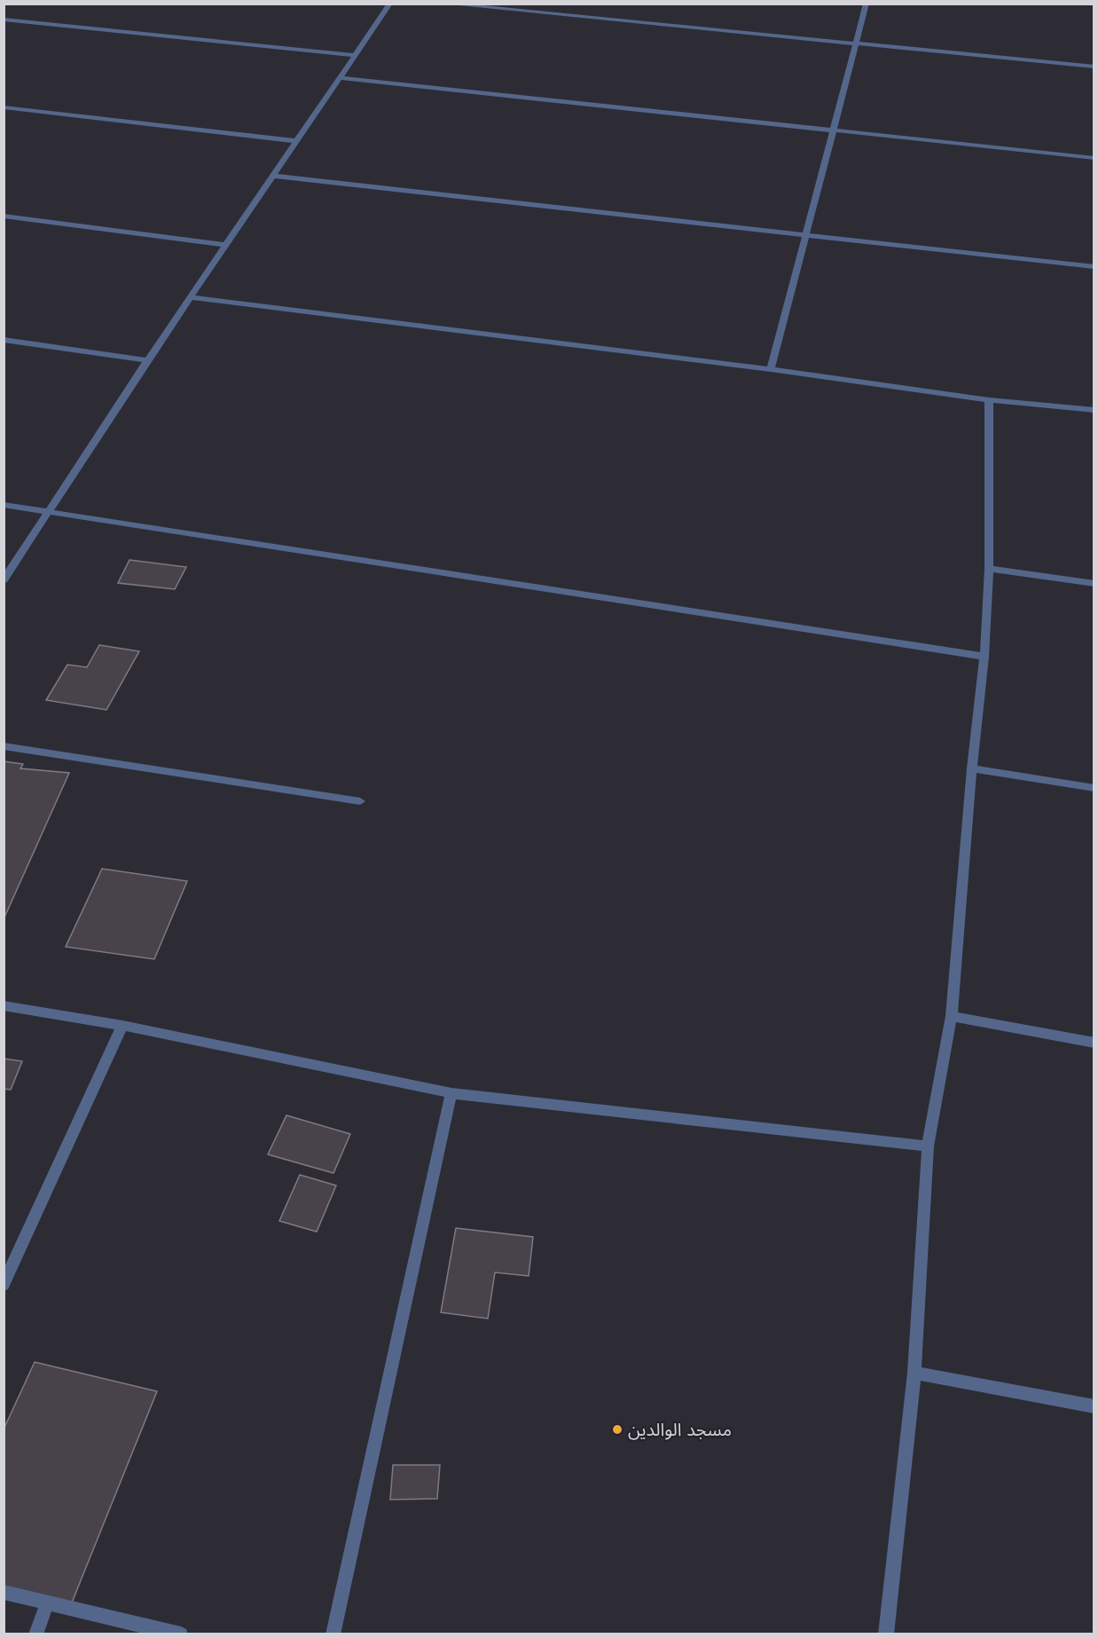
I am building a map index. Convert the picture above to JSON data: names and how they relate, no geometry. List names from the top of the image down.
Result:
{
  "places": ["مسجد الوالدين"]
}
